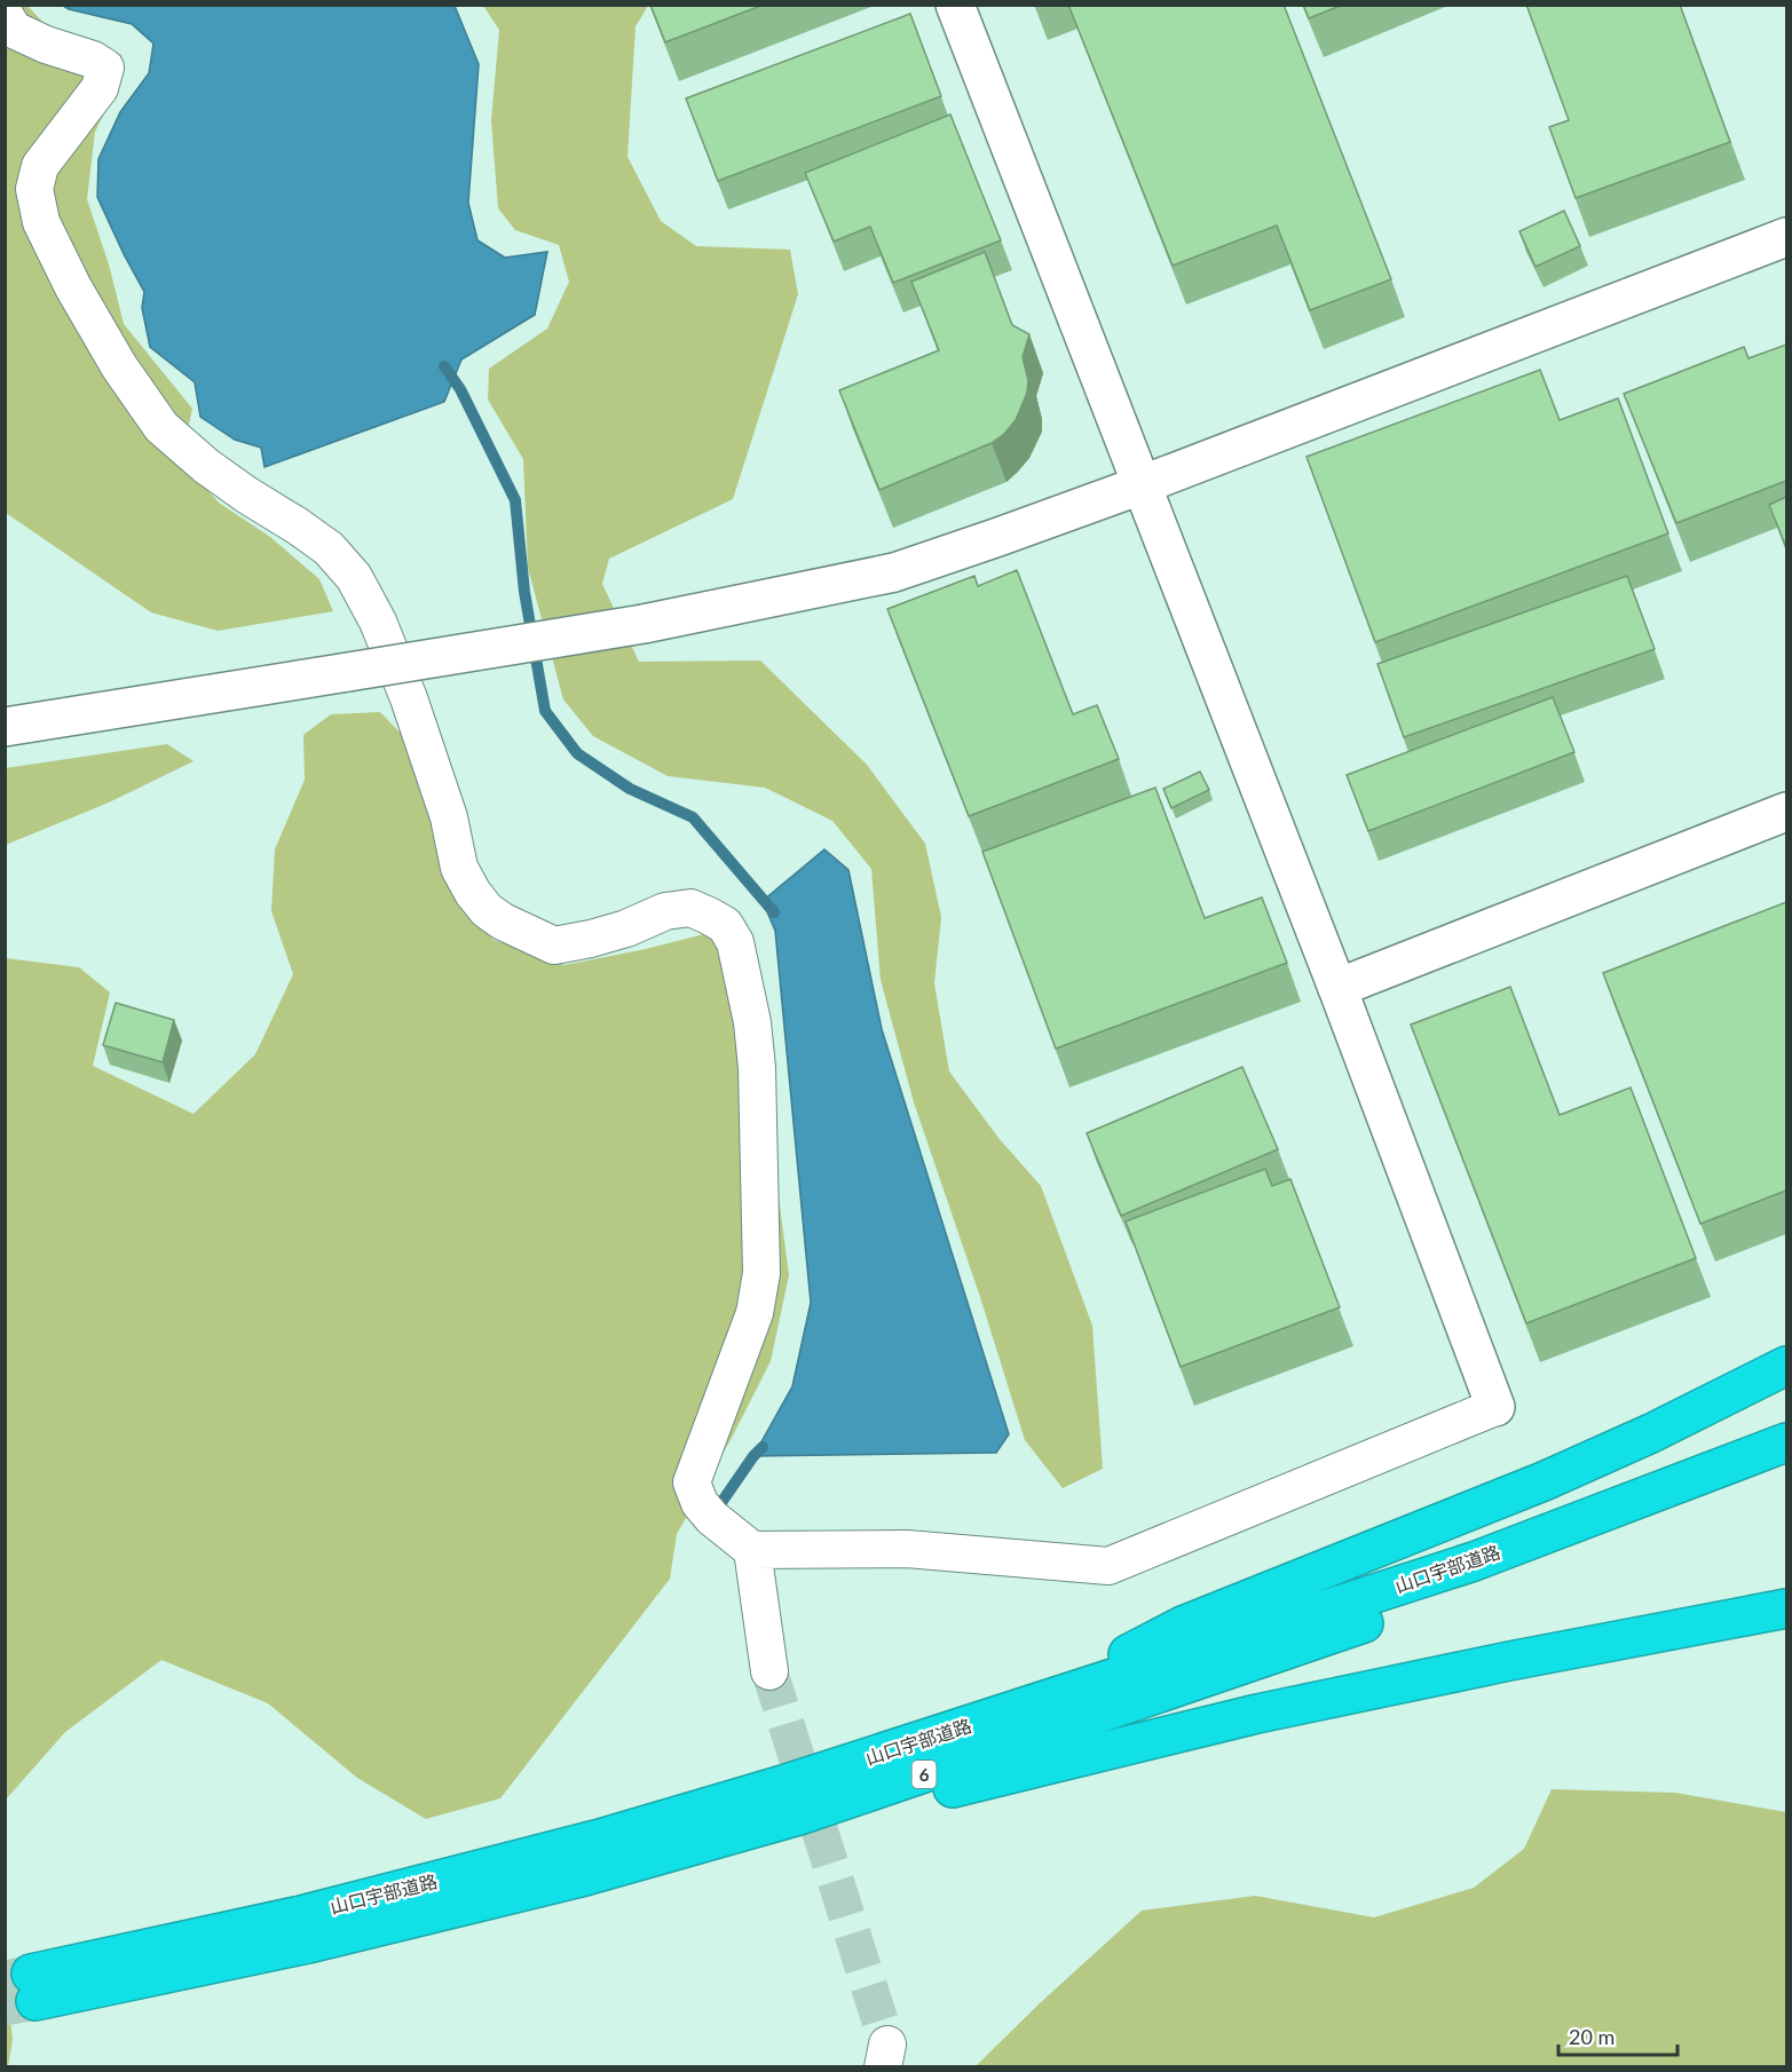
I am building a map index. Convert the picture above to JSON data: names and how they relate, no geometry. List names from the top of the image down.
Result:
{
  "streets": {
    "highway": ["山口宇部道路", "6"]
  },
  "scale_bar": "20 m"
}
